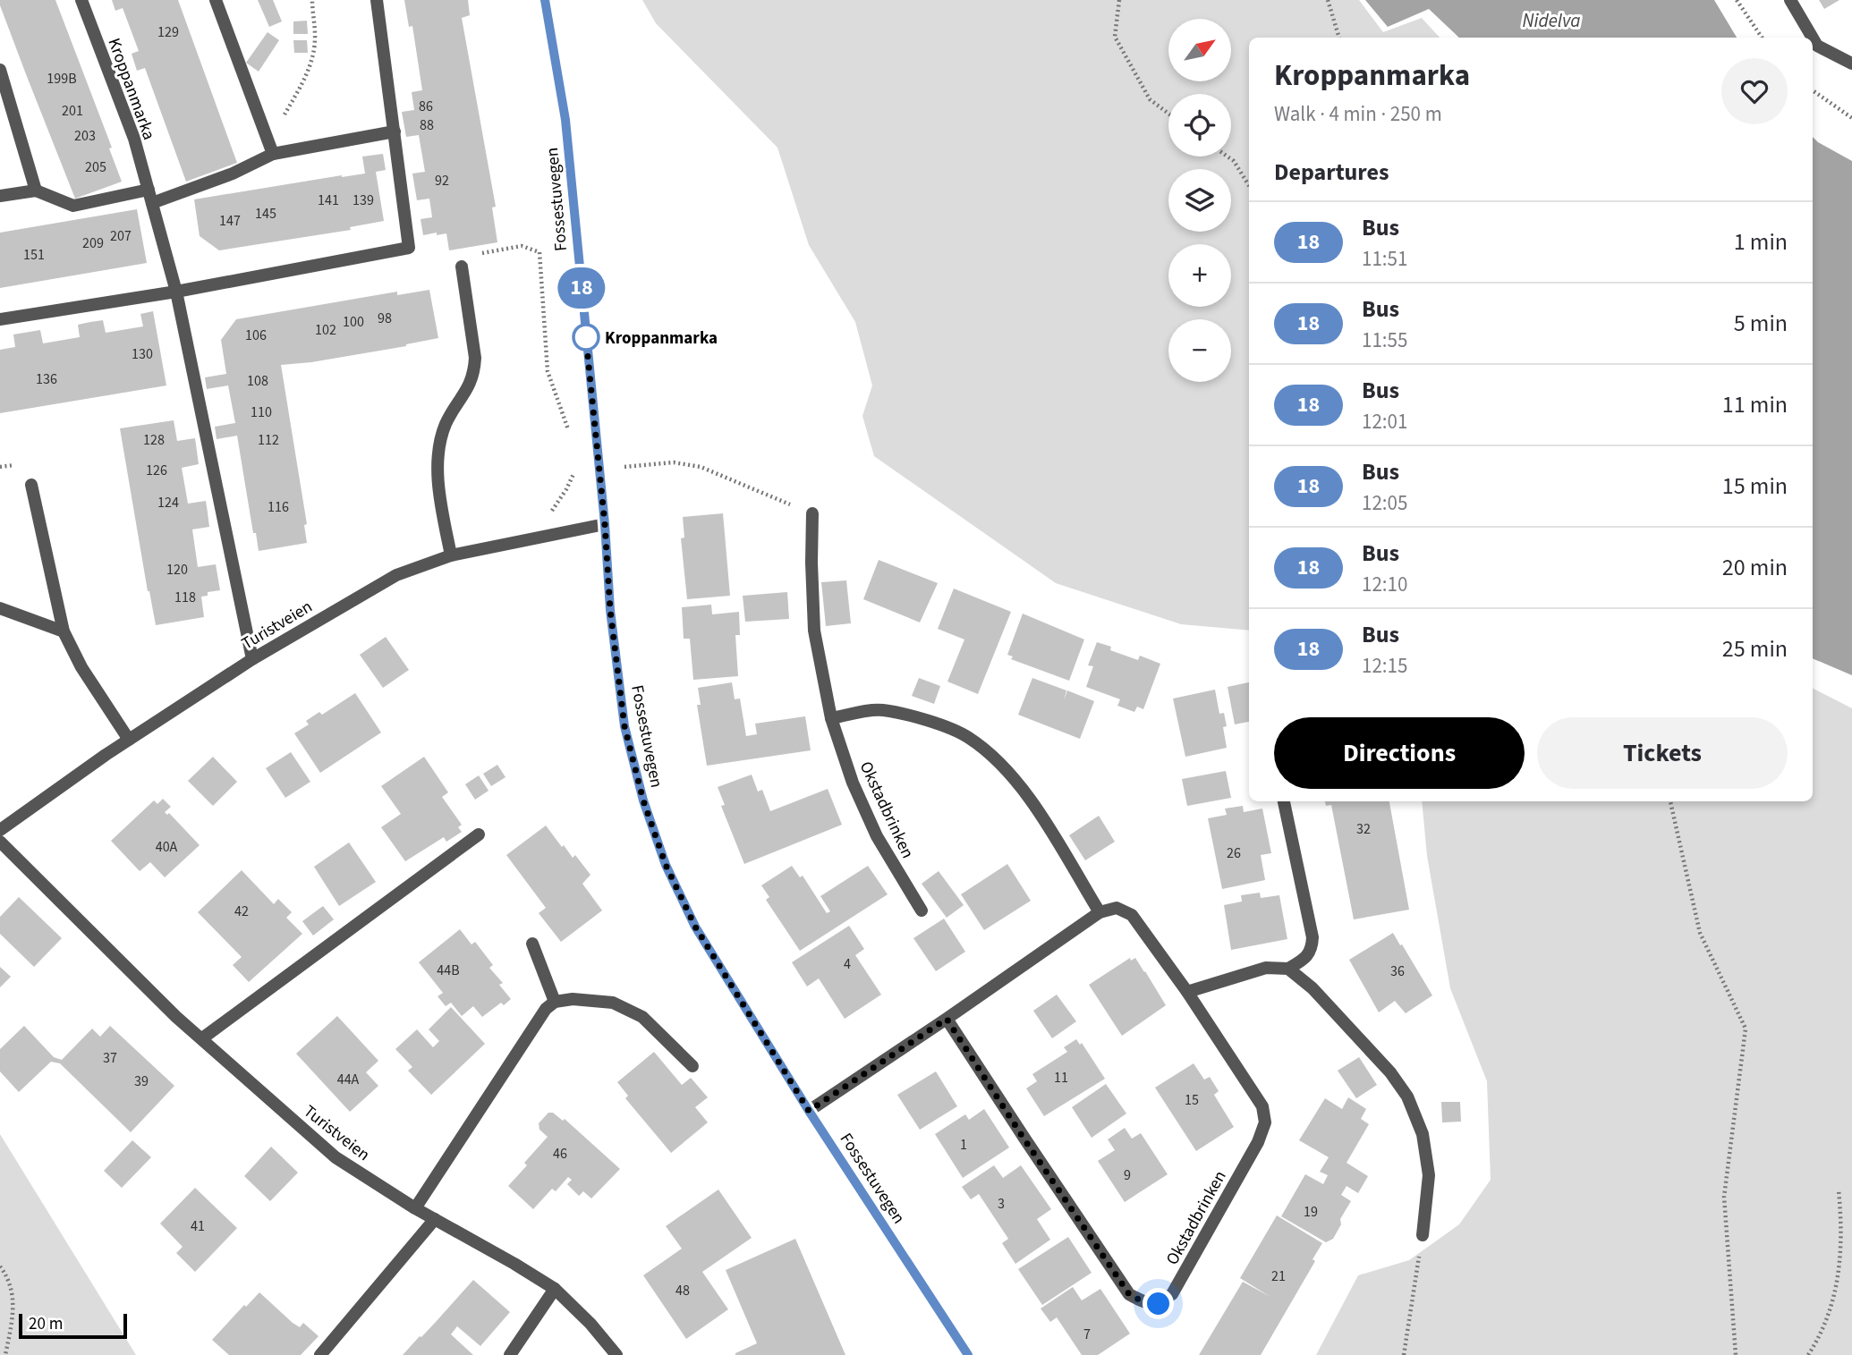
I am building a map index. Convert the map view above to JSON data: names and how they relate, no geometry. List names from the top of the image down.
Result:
{
  "streets": {
    "street": [
      "Kroppanmarka",
      "Fossestuvegen",
      "Turistveien",
      "Okstadbrinken"
    ]
  },
  "crossings": [
    ["Kroppanmarka", "Turistveien"],
    ["Fossestuvegen", "Turistveien"]
  ],
  "water": ["Nidelva"],
  "places": ["Kroppanmarka"],
  "lines": ["bus line 18"],
  "house_numbers": [
    "129",
    "199B",
    "86",
    "201",
    "88",
    "203",
    "205",
    "92",
    "141",
    "139",
    "145",
    "147",
    "207",
    "209",
    "151",
    "98",
    "100",
    "102",
    "106",
    "130",
    "136",
    "108",
    "110",
    "128",
    "112",
    "126",
    "124",
    "116",
    "120",
    "118",
    "32",
    "40A",
    "26",
    "42",
    "4",
    "44B",
    "36",
    "37",
    "11",
    "44A",
    "39",
    "15",
    "1",
    "46",
    "9",
    "3",
    "19",
    "41",
    "21",
    "48",
    "7"
  ],
  "scale_bar": "20 m",
  "north": "top right",
  "page": {
    "on_map": "18",
    "map_buttons": ["+", "−"],
    "heading": [
      ["Kroppanmarka", "Walk · 4 min · 250 m"],
      "Departures"
    ],
    "list": [
      {
        "mark": "18",
        "name": "Bus",
        "note": "11:51",
        "value": "1 min"
      },
      {
        "mark": "18",
        "name": "Bus",
        "note": "11:55",
        "value": "5 min"
      },
      {
        "mark": "18",
        "name": "Bus",
        "note": "12:01",
        "value": "11 min"
      },
      {
        "mark": "18",
        "name": "Bus",
        "note": "12:05",
        "value": "15 min"
      },
      {
        "mark": "18",
        "name": "Bus",
        "note": "12:10",
        "value": "20 min"
      },
      {
        "mark": "18",
        "name": "Bus",
        "note": "12:15",
        "value": "25 min"
      }
    ],
    "buttons": ["Directions", "Tickets"],
    "scale": "20 m"
  }
}
